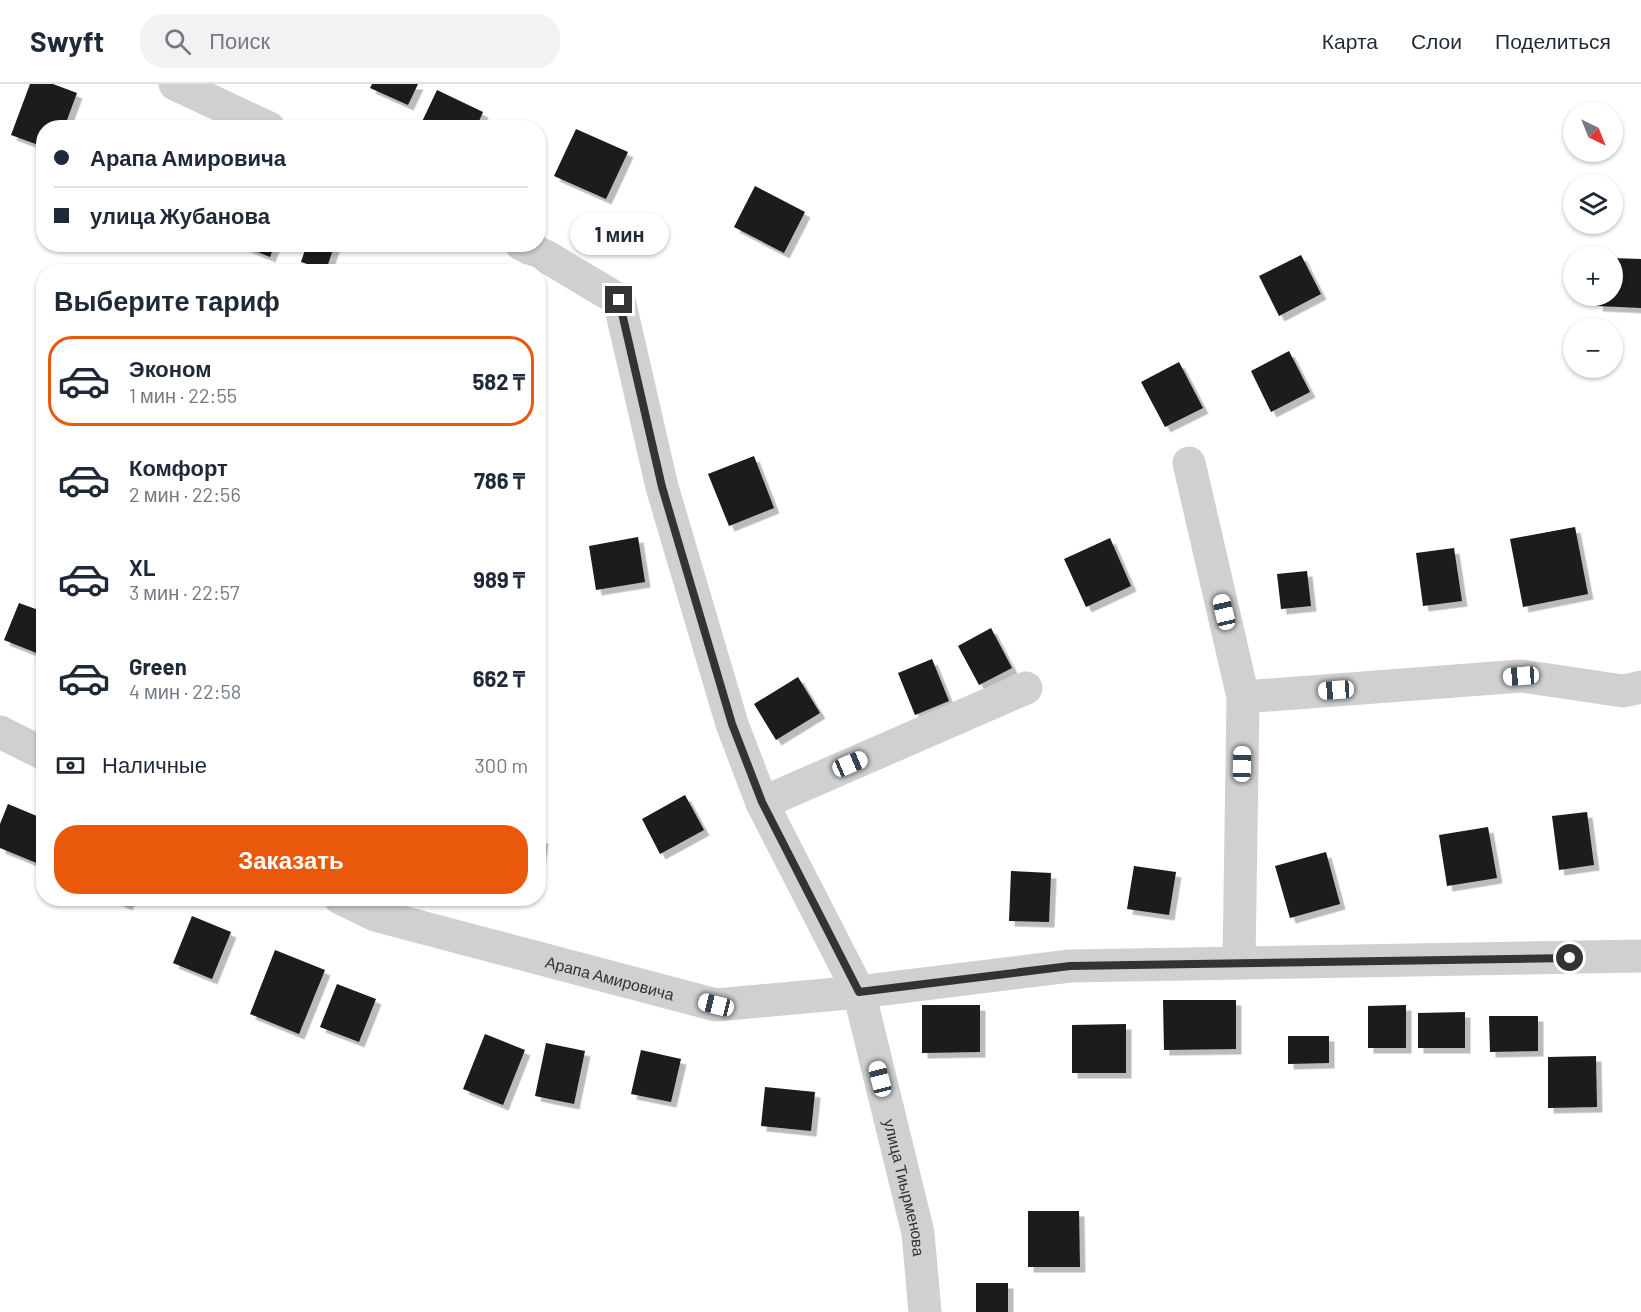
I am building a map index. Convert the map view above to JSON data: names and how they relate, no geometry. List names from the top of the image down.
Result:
{
  "streets": {
    "street": ["Арапа Амировича", "улица Тиырменова"]
  },
  "crossings": [
    ["Арапа Амировича", "улица Тиырменова"]
  ],
  "north": "bottom right",
  "page": {
    "header": "Swyft",
    "search": "Поиск",
    "nav": ["Карта", "Слои", "Поделиться"],
    "map_buttons": ["+", "−"],
    "banner": ["Арапа Амировича", "улица Жубанова"],
    "bubble": "1 мин",
    "heading": "Выберите тариф",
    "list": [
      {
        "name": "Эконом",
        "note": "1 мин · 22:55",
        "value": "582 ₸"
      },
      {
        "name": "Комфорт",
        "note": "2 мин · 22:56",
        "value": "786 ₸"
      },
      {
        "name": "XL",
        "note": "3 мин · 22:57",
        "value": "989 ₸"
      },
      {
        "name": "Green",
        "note": "4 мин · 22:58",
        "value": "662 ₸"
      }
    ],
    "pay": ["Наличные", "300 m"],
    "buttons": "Заказать"
  }
}
